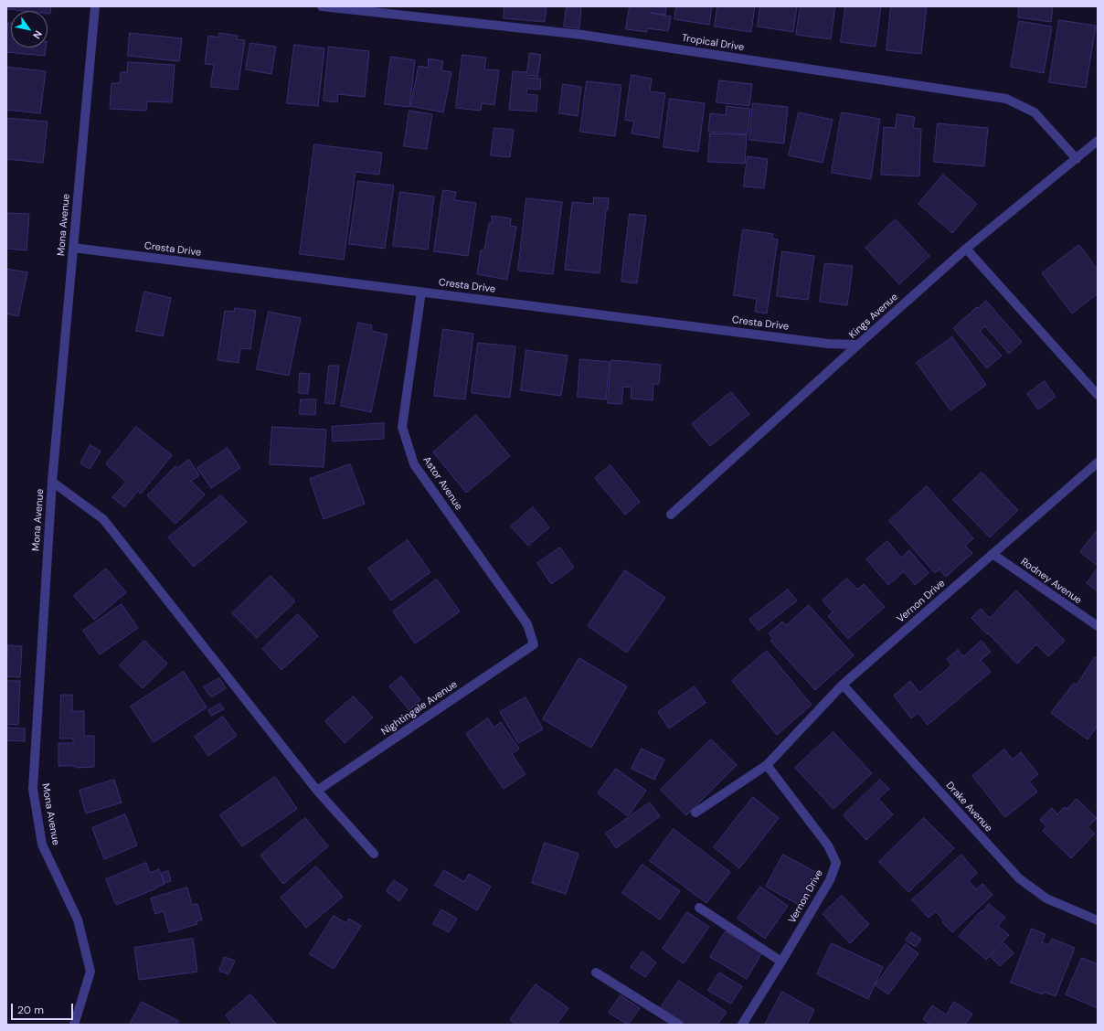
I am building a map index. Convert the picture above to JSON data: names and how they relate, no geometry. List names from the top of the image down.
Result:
{
  "streets": {
    "street": [
      "Tropical Drive",
      "Mona Avenue",
      "Cresta Drive",
      "Kings Avenue",
      "Astor Avenue",
      "Rodney Avenue",
      "Vernon Drive",
      "Nightingale Avenue",
      "Drake Avenue"
    ]
  },
  "crossings": [
    ["Tropical Drive", "Kings Avenue"],
    ["Mona Avenue", "Cresta Drive"],
    ["Cresta Drive", "Kings Avenue"],
    ["Cresta Drive", "Astor Avenue"],
    ["Astor Avenue", "Nightingale Avenue"],
    ["Rodney Avenue", "Vernon Drive"],
    ["Vernon Drive", "Drake Avenue"]
  ],
  "scale_bar": "20 m",
  "north": "bottom right"
}
